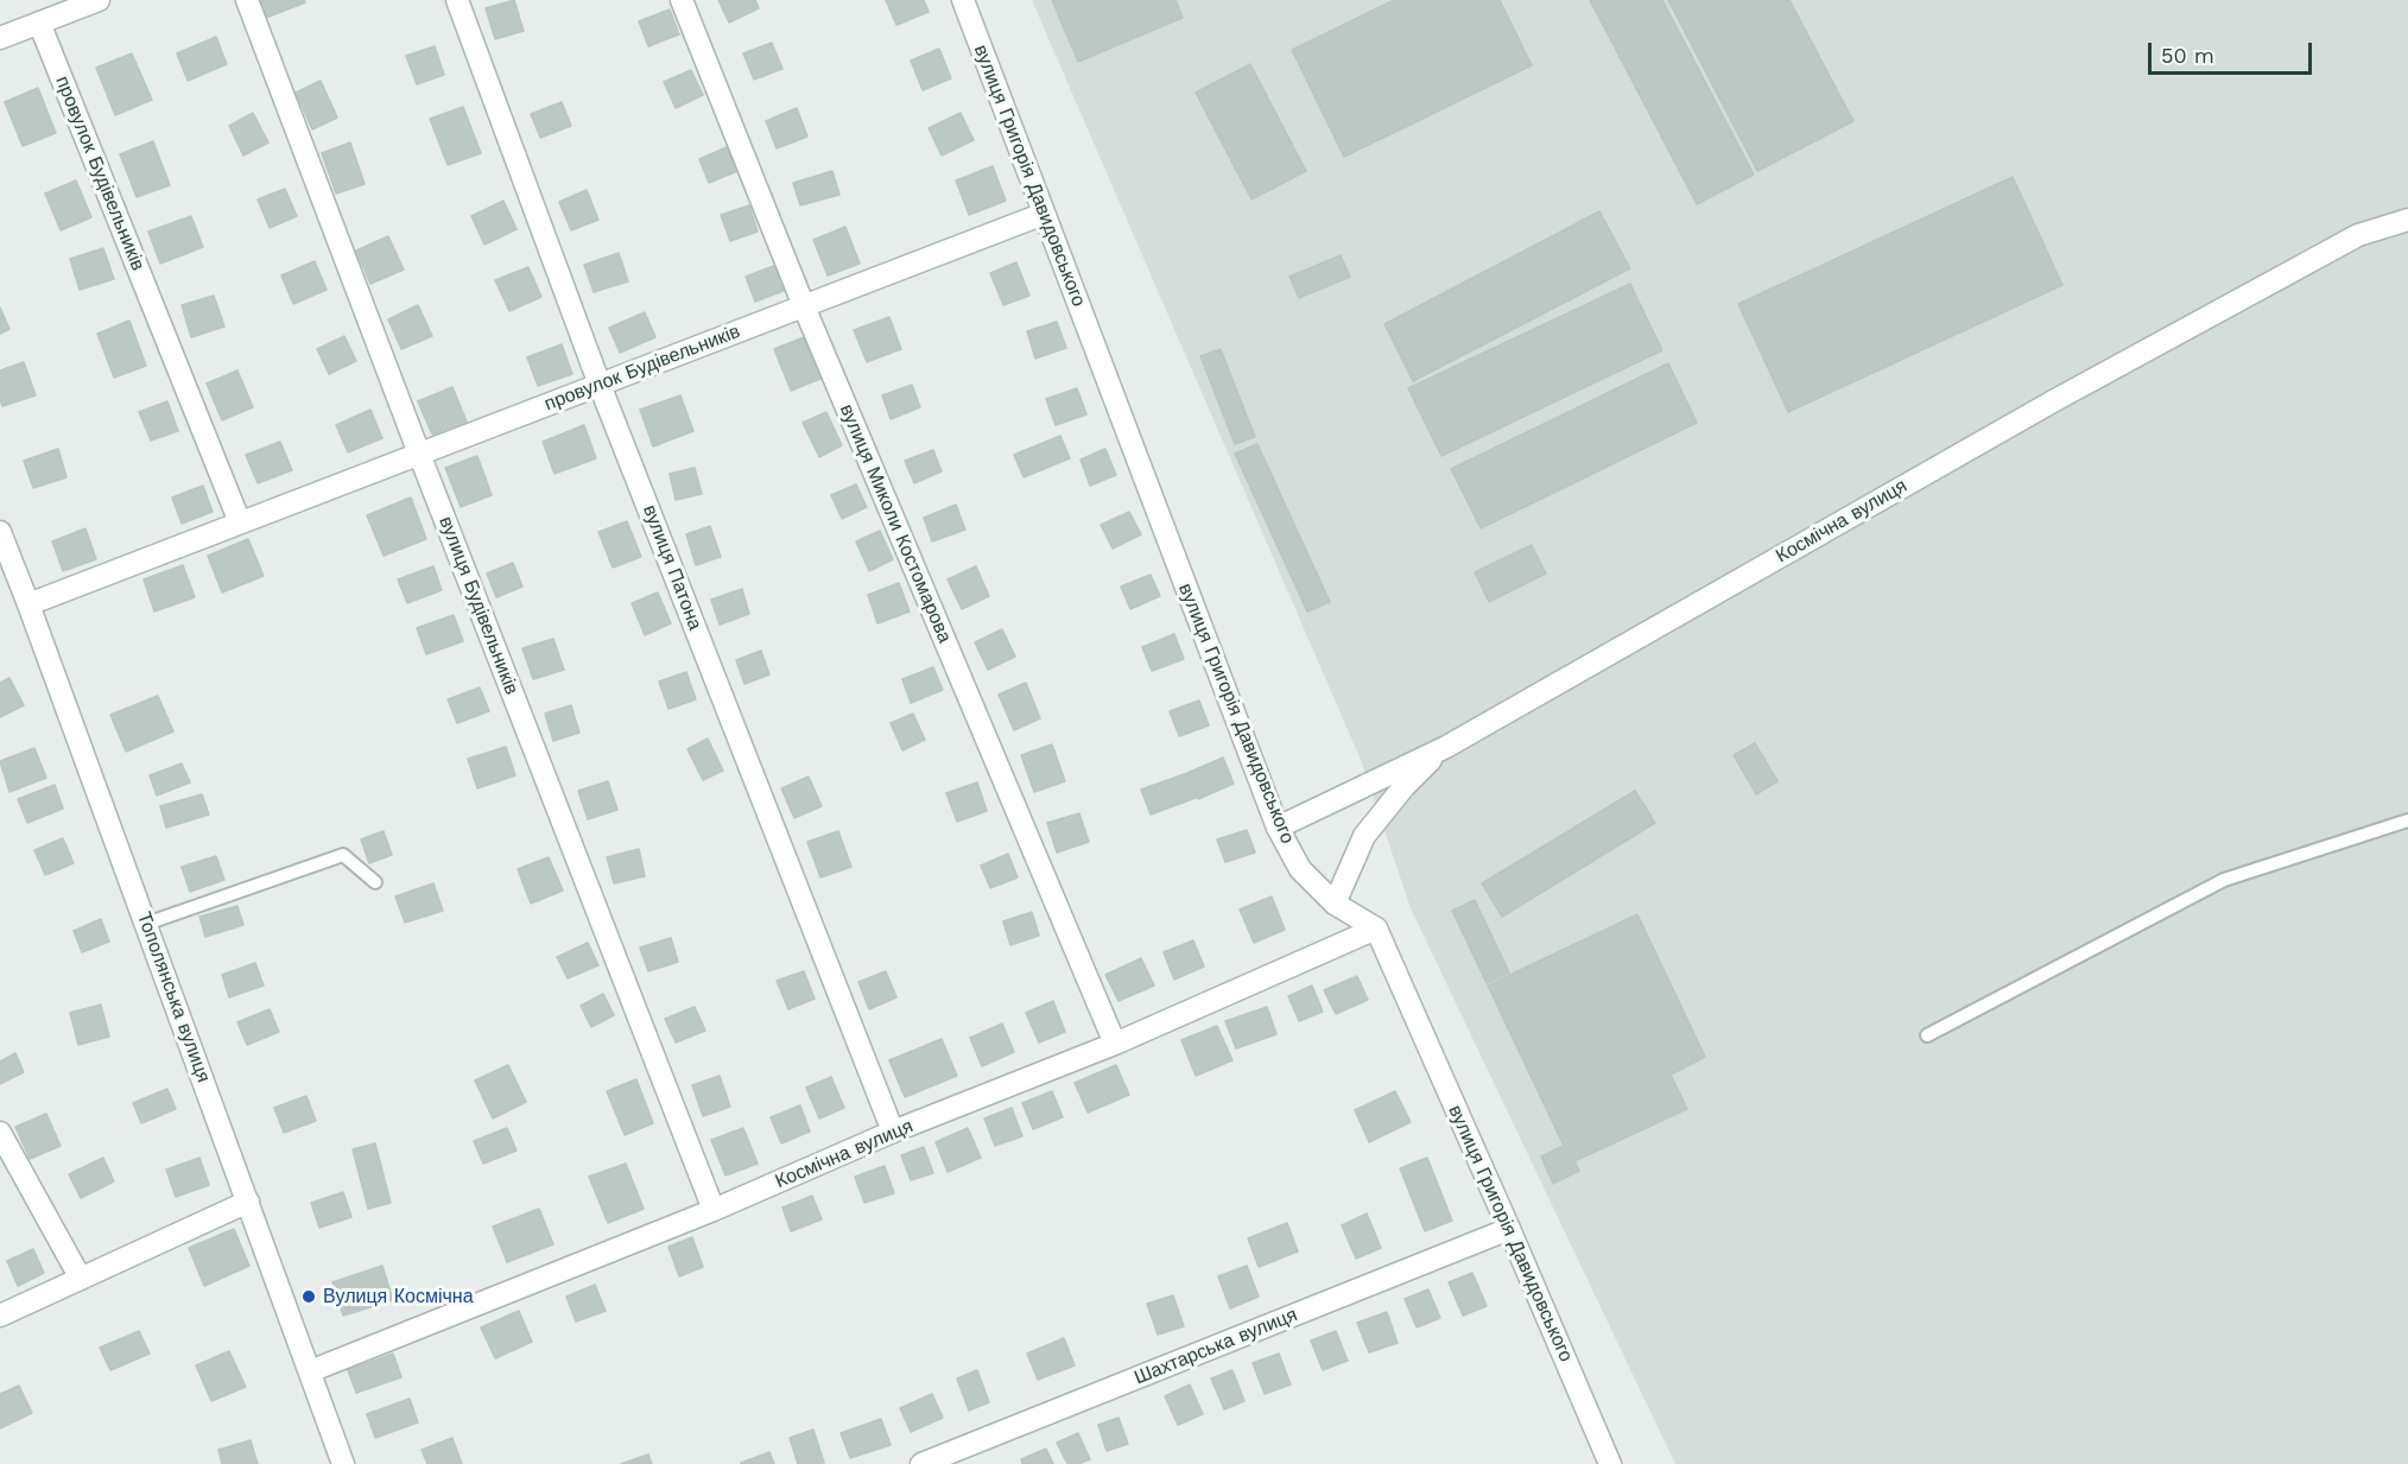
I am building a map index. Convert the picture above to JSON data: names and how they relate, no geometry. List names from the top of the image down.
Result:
{
  "streets": {
    "street": [
      "провулок Будівельників",
      "вулиця Григорія Давидовського",
      "Космічна вулиця",
      "вулиця Миколи Костомарова",
      "вулиця Патона",
      "вулиця Будівельників",
      "Тополянська вулиця",
      "Шахтарська вулиця"
    ]
  },
  "crossings": [
    ["провулок Будівельників", "вулиця Григорія Давидовського"],
    ["провулок Будівельників", "вулиця Миколи Костомарова"],
    ["провулок Будівельників", "вулиця Патона"],
    ["провулок Будівельників", "вулиця Будівельників"],
    ["провулок Будівельників", "Тополянська вулиця"],
    ["вулиця Григорія Давидовського", "Космічна вулиця"],
    ["вулиця Григорія Давидовського", "Шахтарська вулиця"],
    ["Космічна вулиця", "вулиця Миколи Костомарова"],
    ["Космічна вулиця", "вулиця Патона"],
    ["Космічна вулиця", "вулиця Будівельників"],
    ["Космічна вулиця", "Тополянська вулиця"]
  ],
  "places": ["Вулиця Космічна"],
  "scale_bar": "50 m"
}
